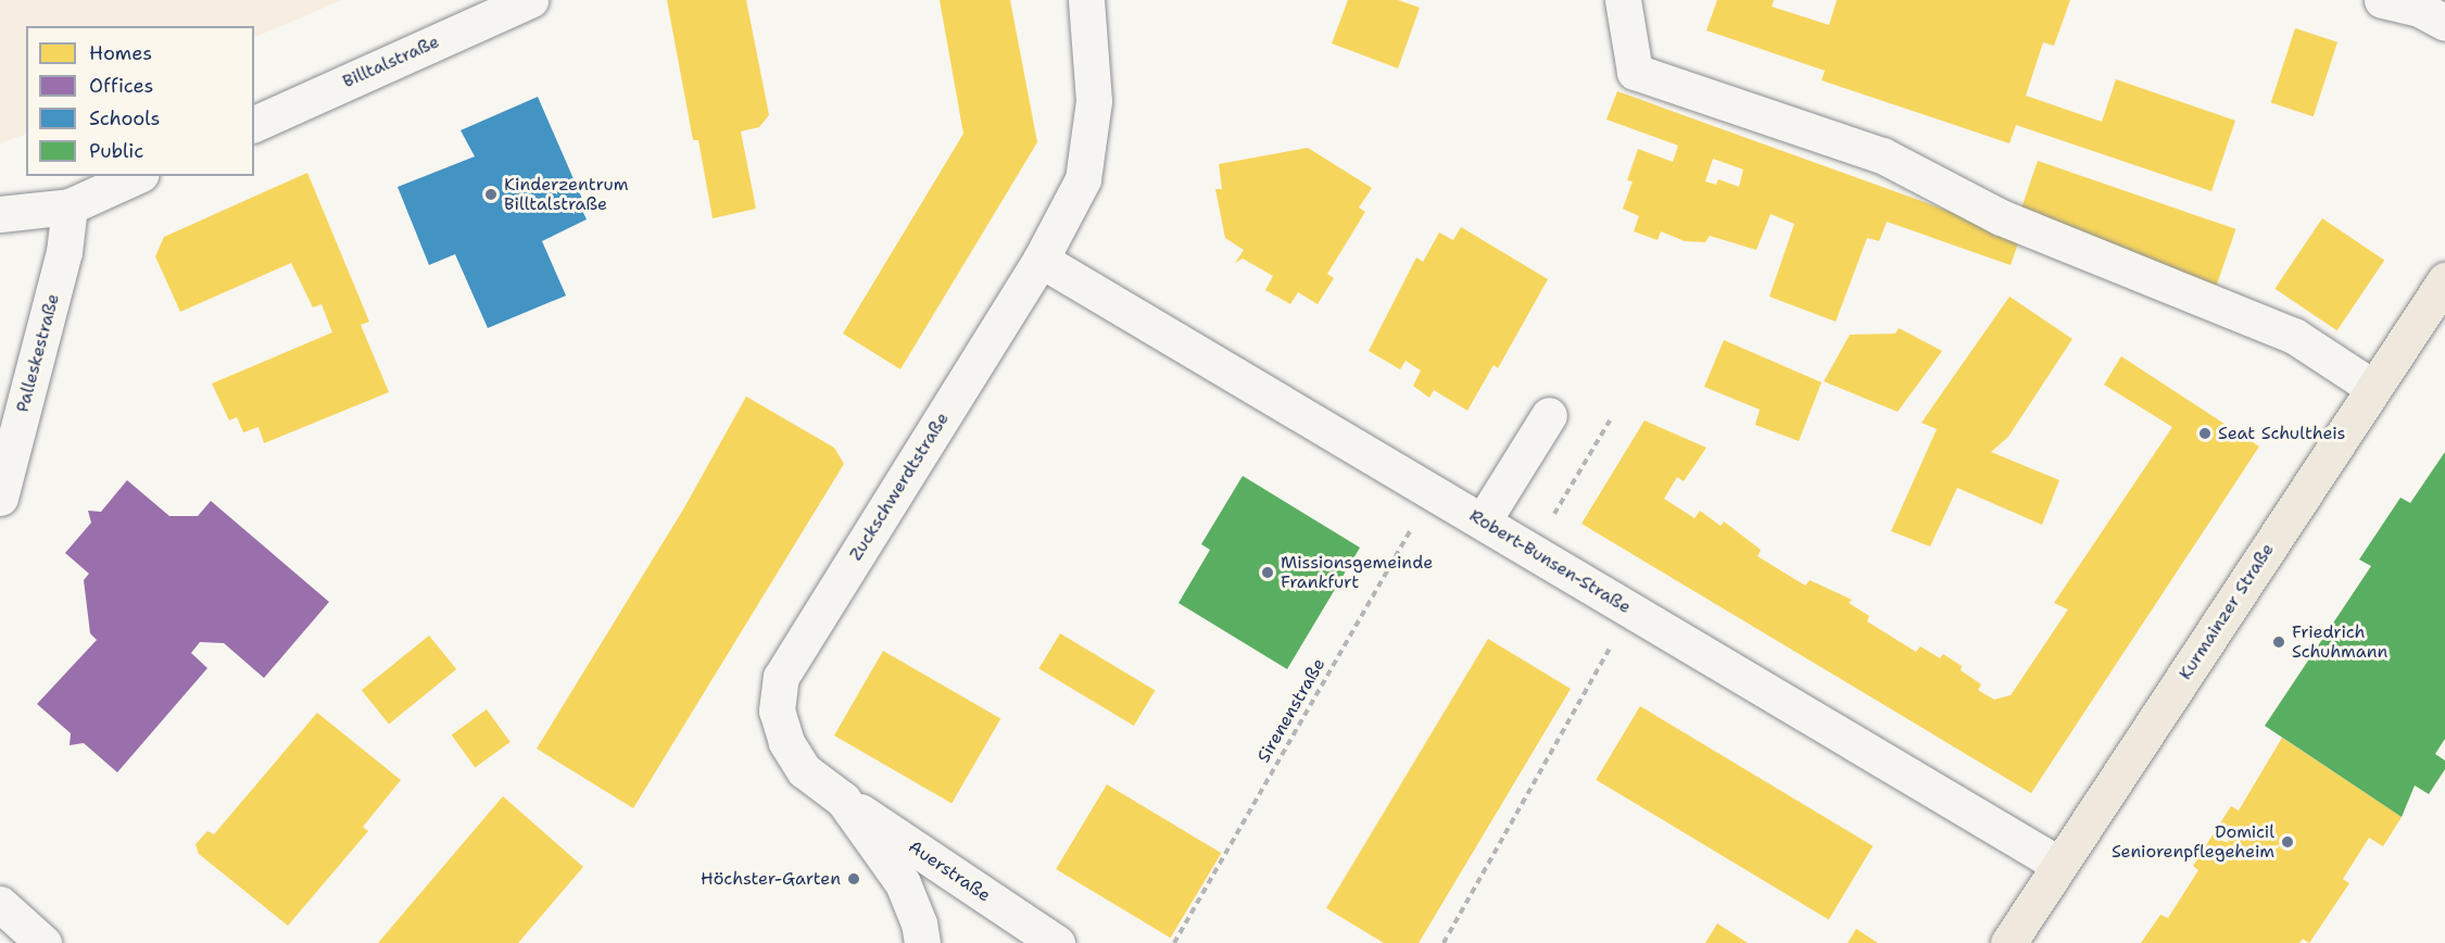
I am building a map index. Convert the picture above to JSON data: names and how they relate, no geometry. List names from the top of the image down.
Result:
{
  "streets": {
    "main road": ["Kurmainzer Straße"],
    "street": [
      "Billtalstraße",
      "Palleskestraße",
      "Zuckschwerdtstraße",
      "Robert-Bunsen-Straße",
      "Auerstraße"
    ],
    "path": ["Sirenenstraße"]
  },
  "crossings": [
    ["Zuckschwerdtstraße", "Robert-Bunsen-Straße"],
    ["Zuckschwerdtstraße", "Auerstraße"],
    ["Robert-Bunsen-Straße", "Kurmainzer Straße"],
    ["Robert-Bunsen-Straße", "Sirenenstraße"]
  ],
  "places": [
    "Kinderzentrum Billtalstraße",
    "Seat Schultheis",
    "Missionsgemeinde Frankfurt",
    "Friedrich Schuhmann",
    "Domicil Seniorenpflegeheim",
    "Höchster-Garten"
  ],
  "legend": [
    "Homes",
    "Offices",
    "Schools",
    "Public"
  ]
}
